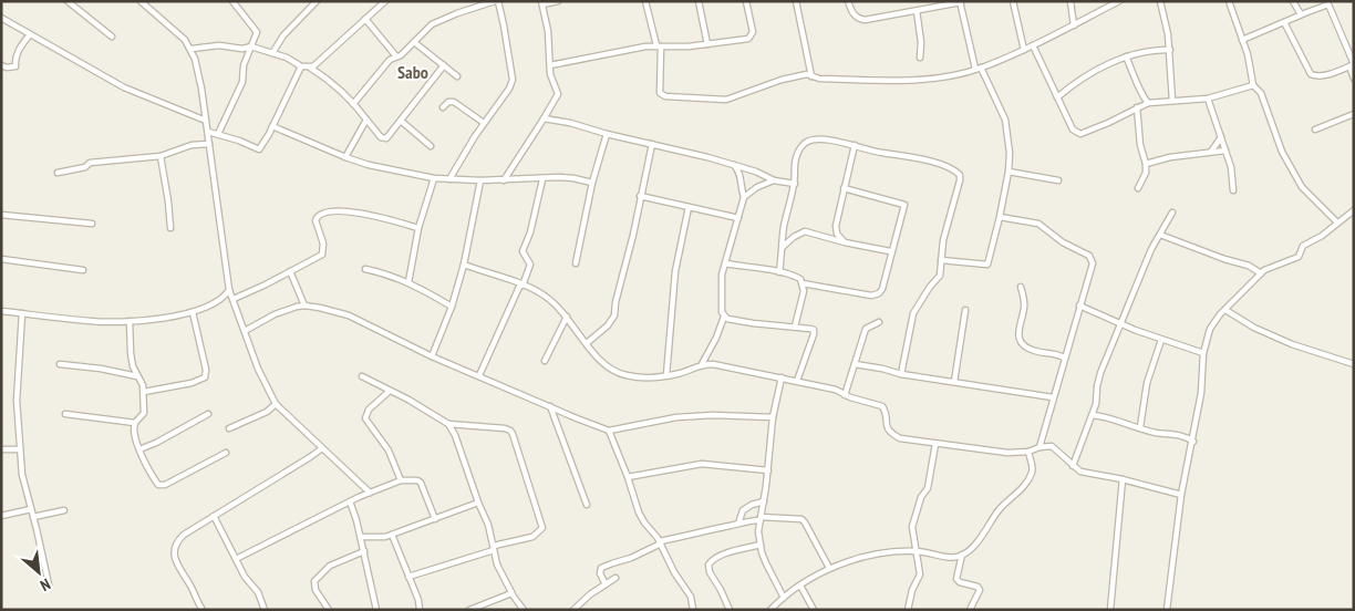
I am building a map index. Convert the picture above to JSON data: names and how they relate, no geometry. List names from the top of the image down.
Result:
{
  "districts": ["Sabo"],
  "north": "bottom right"
}
